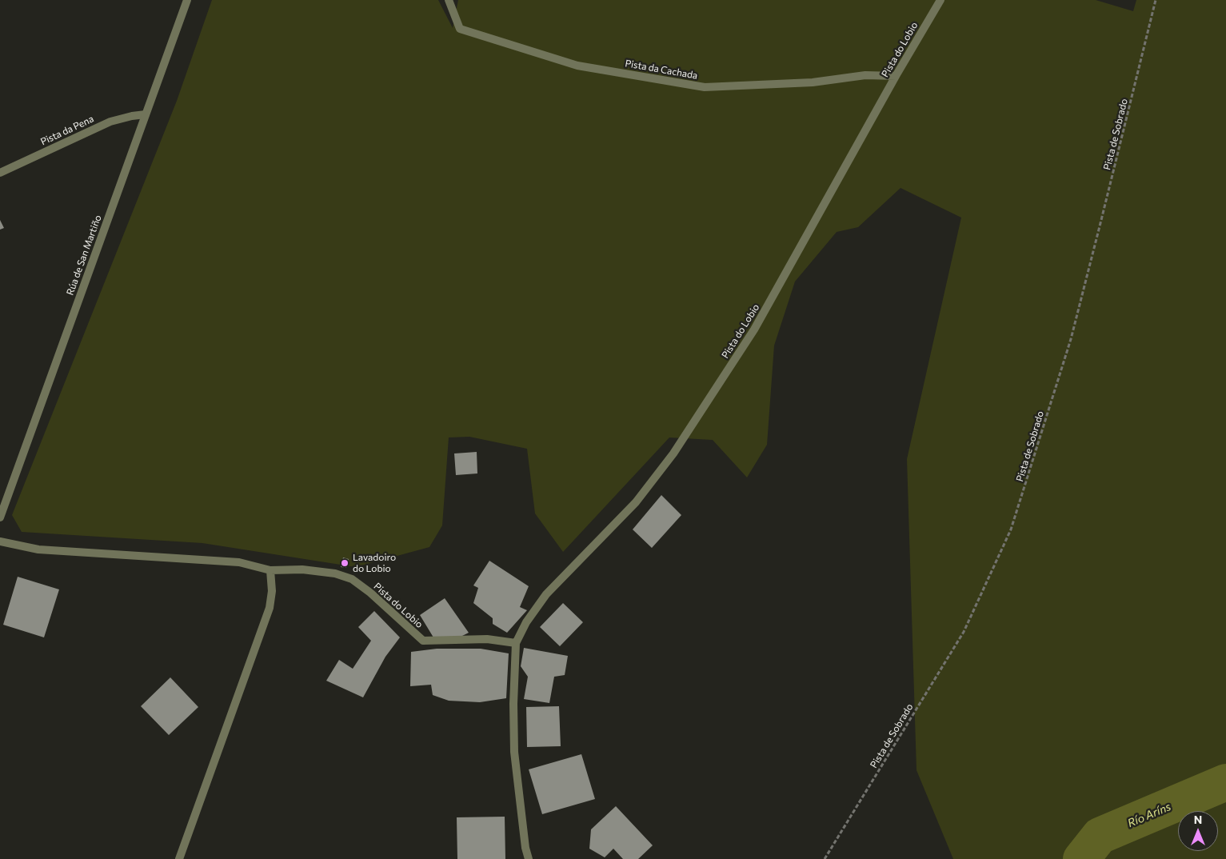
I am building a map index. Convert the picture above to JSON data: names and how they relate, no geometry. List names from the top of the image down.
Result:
{
  "streets": {
    "street": [
      "Pista do Lobio",
      "Pista da Cachada",
      "Pista da Pena",
      "Rúa de San Martiño"
    ],
    "path": ["Pista de Sobrado"]
  },
  "crossings": [
    ["Pista do Lobio", "Pista da Cachada"],
    ["Pista da Pena", "Rúa de San Martiño"]
  ],
  "water": ["Río Aríns"],
  "places": ["Lavadoiro do Lobio"],
  "north": "top"
}
